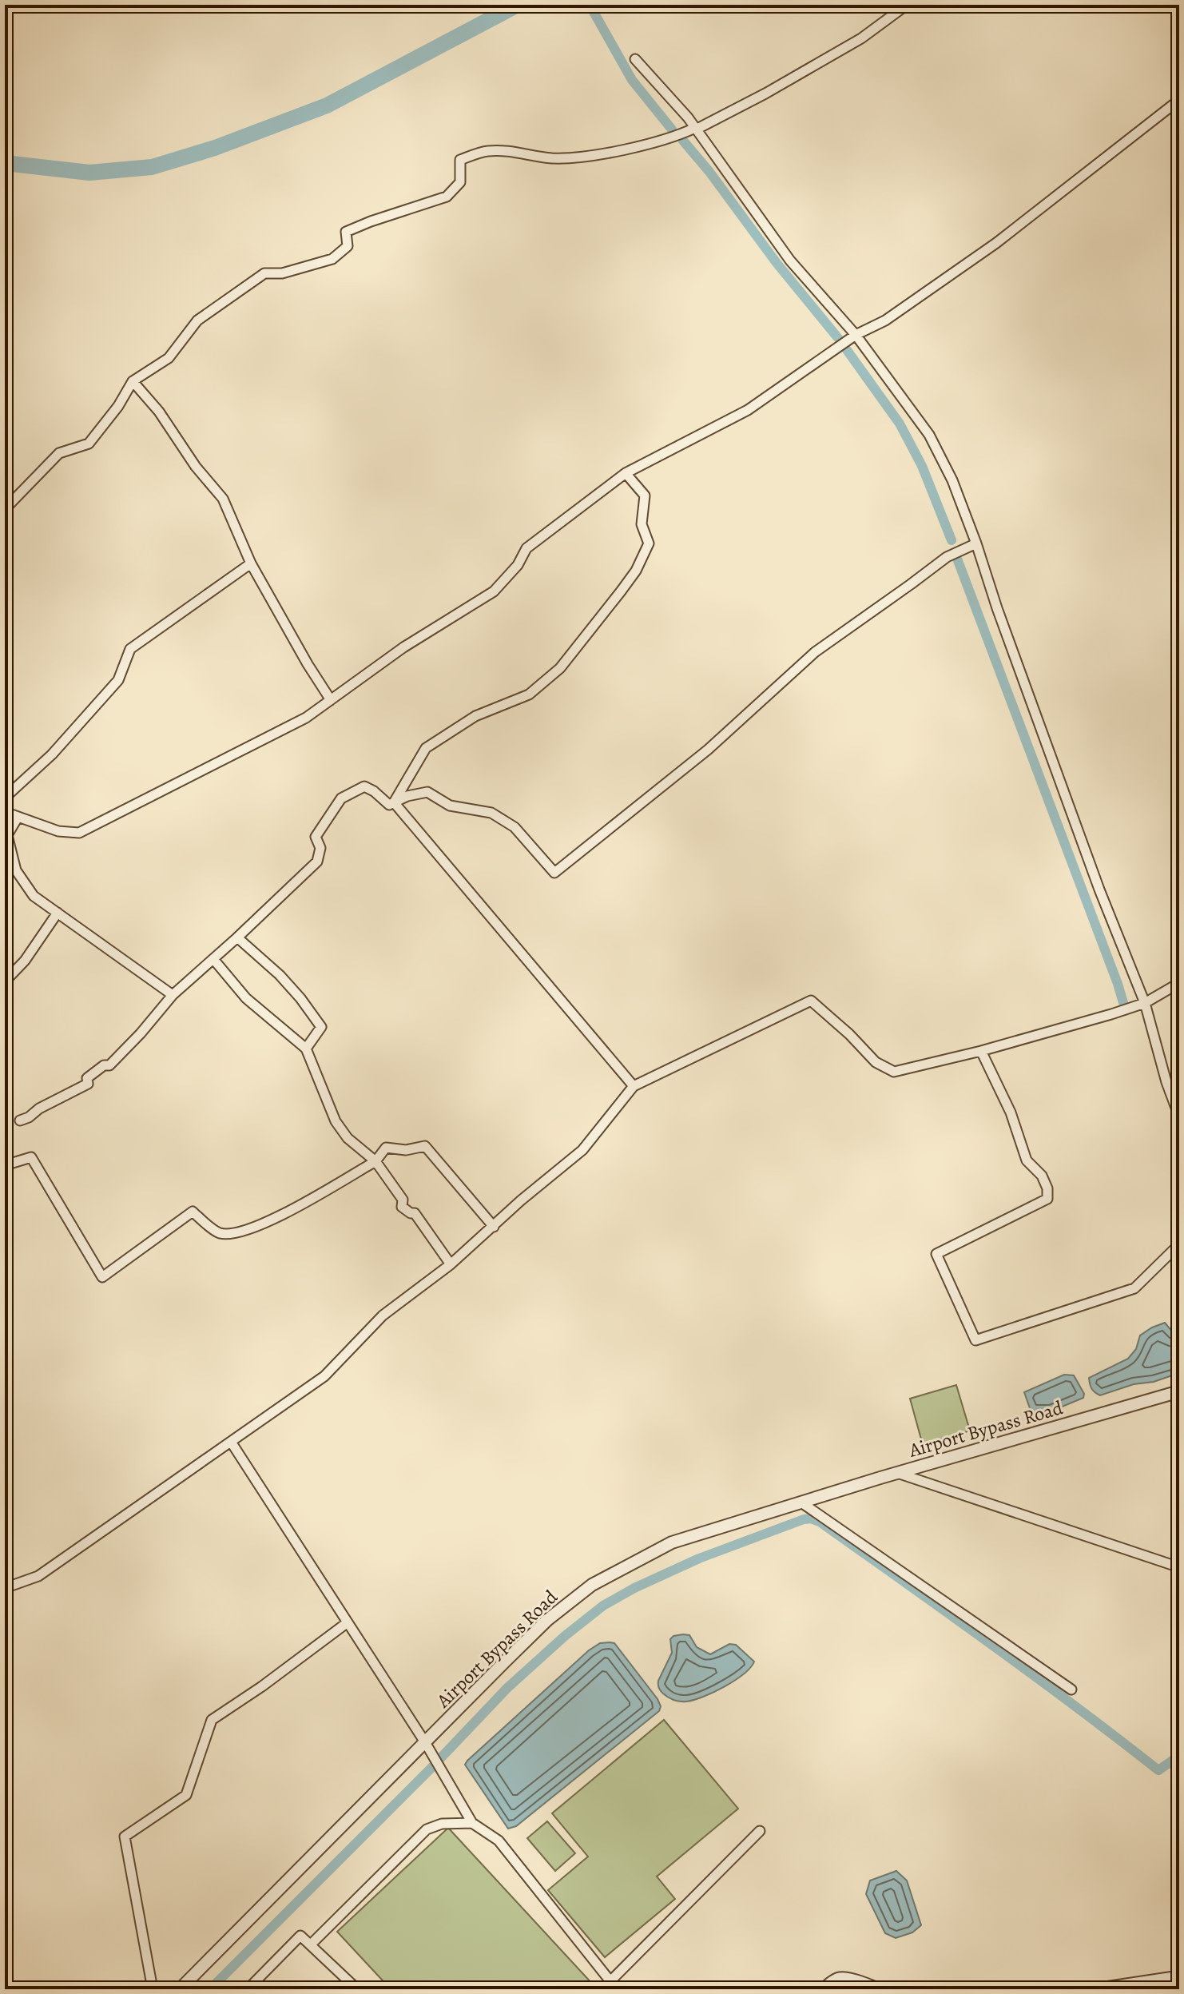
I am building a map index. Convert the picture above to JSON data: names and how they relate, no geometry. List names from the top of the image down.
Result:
{
  "streets": {
    "street": ["Airport Bypass Road"]
  }
}
